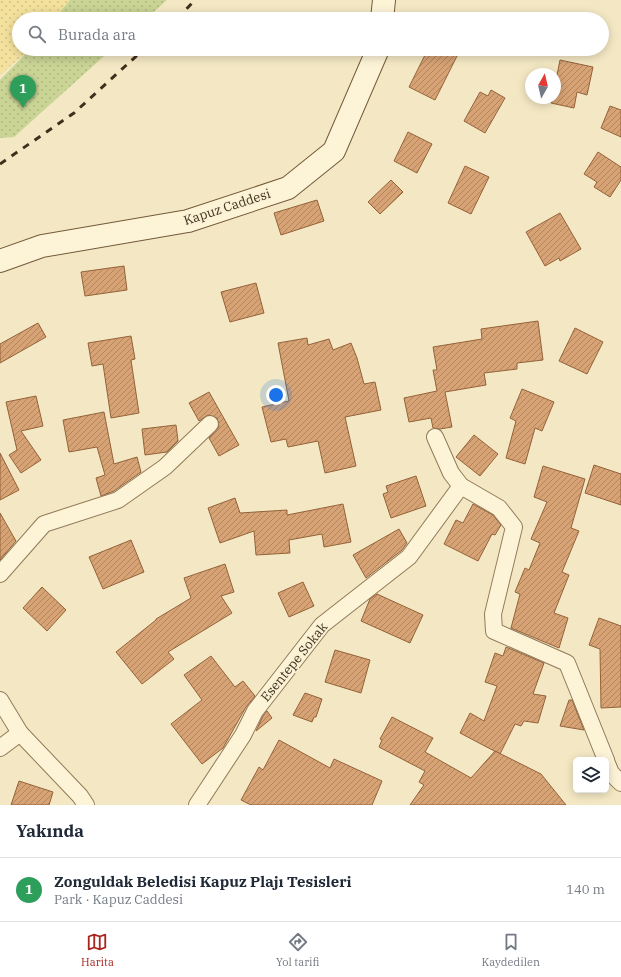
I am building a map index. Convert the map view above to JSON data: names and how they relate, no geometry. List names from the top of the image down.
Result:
{
  "streets": {
    "main road": ["Kapuz Caddesi"],
    "street": ["Esentepe Sokak"]
  },
  "north": "top",
  "page": {
    "search": "Burada ara",
    "pins": "1",
    "heading": "Yakında",
    "list": [
      {
        "mark": "1",
        "name": "Zonguldak Beledisi Kapuz Plajı Tesisleri",
        "note": "Park · Kapuz Caddesi",
        "value": "140 m"
      }
    ],
    "nav": ["Harita", "Yol tarifi", "Kaydedilen"]
  }
}
